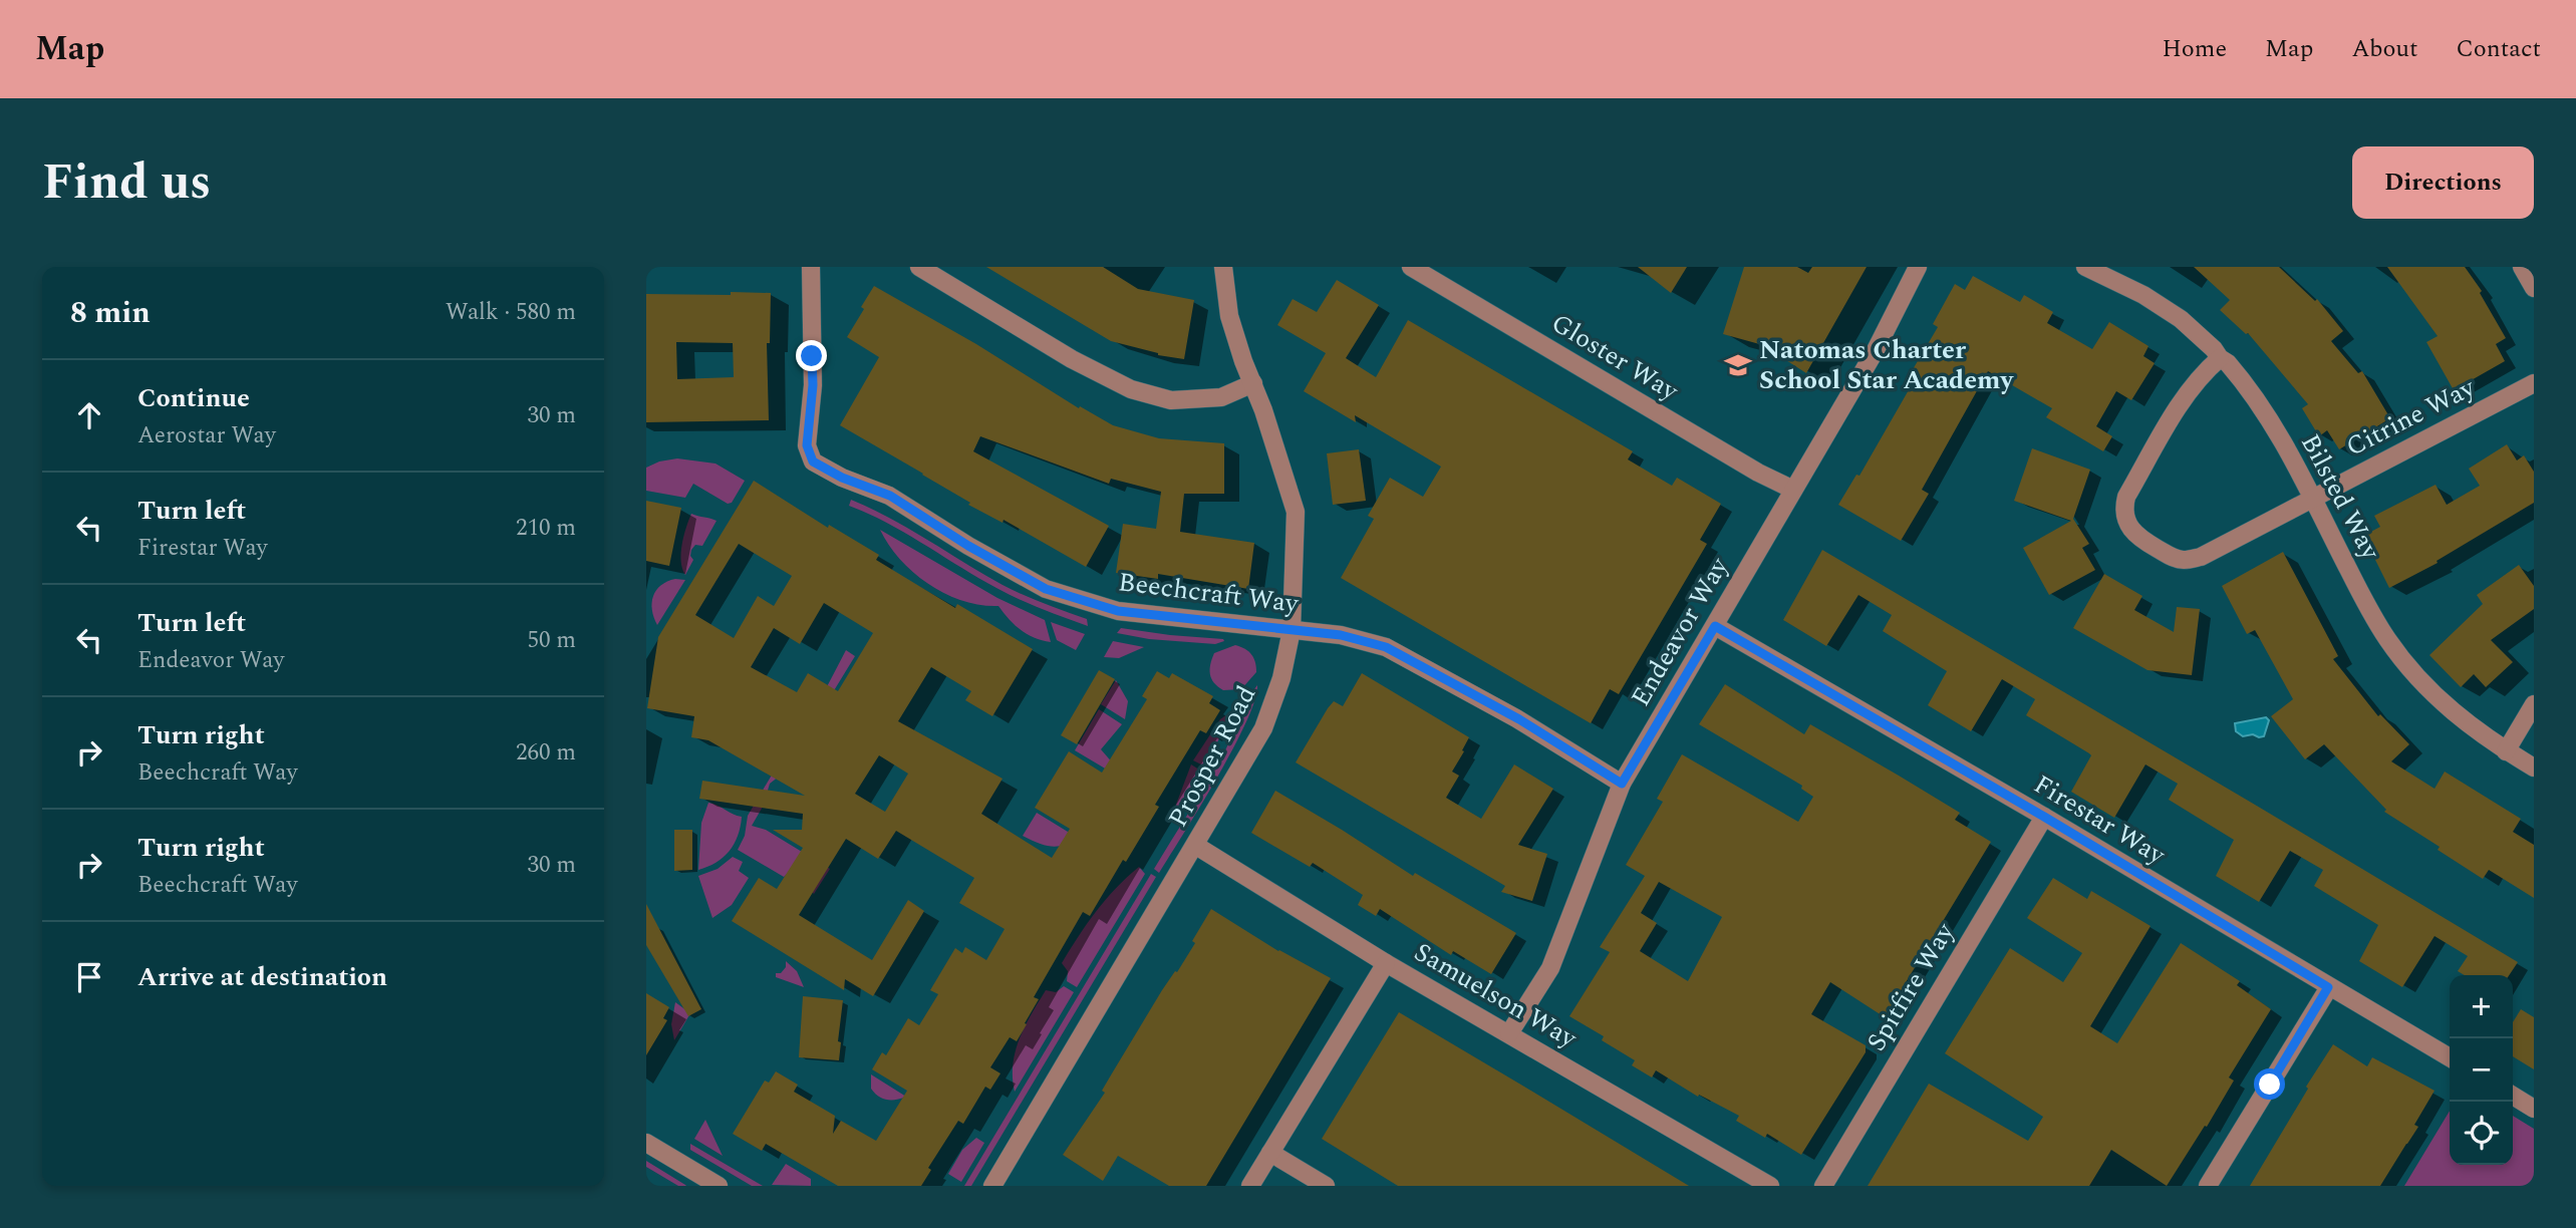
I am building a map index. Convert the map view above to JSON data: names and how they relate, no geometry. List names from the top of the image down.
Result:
{
  "streets": {
    "street": [
      "Gloster Way",
      "Citrine Way",
      "Bilsted Way",
      "Beechcraft Way",
      "Endeavor Way",
      "Prosper Road",
      "Firestar Way",
      "Spitfire Way",
      "Samuelson Way"
    ]
  },
  "crossings": [
    ["Gloster Way", "Endeavor Way"],
    ["Citrine Way", "Bilsted Way"],
    ["Beechcraft Way", "Endeavor Way"],
    ["Beechcraft Way", "Prosper Road"],
    ["Endeavor Way", "Firestar Way"],
    ["Endeavor Way", "Samuelson Way"],
    ["Prosper Road", "Samuelson Way"],
    ["Firestar Way", "Spitfire Way"]
  ],
  "places": {
    "school or university": ["Natomas Charter School Star Academy"]
  },
  "page": {
    "header": "Map",
    "nav": [
      "Home",
      "Map",
      "About",
      "Contact"
    ],
    "title": "Find us",
    "buttons": "Directions",
    "heading": ["8 min", "Walk · 580 m"],
    "list": [
      ["Continue", "Aerostar Way", "30 m"],
      ["Turn left", "Firestar Way", "210 m"],
      ["Turn left", "Endeavor Way", "50 m"],
      ["Turn right", "Beechcraft Way", "260 m"],
      ["Turn right", "Beechcraft Way", "30 m"],
      "Arrive at destination"
    ],
    "map_buttons": ["+", "−"]
  }
}
